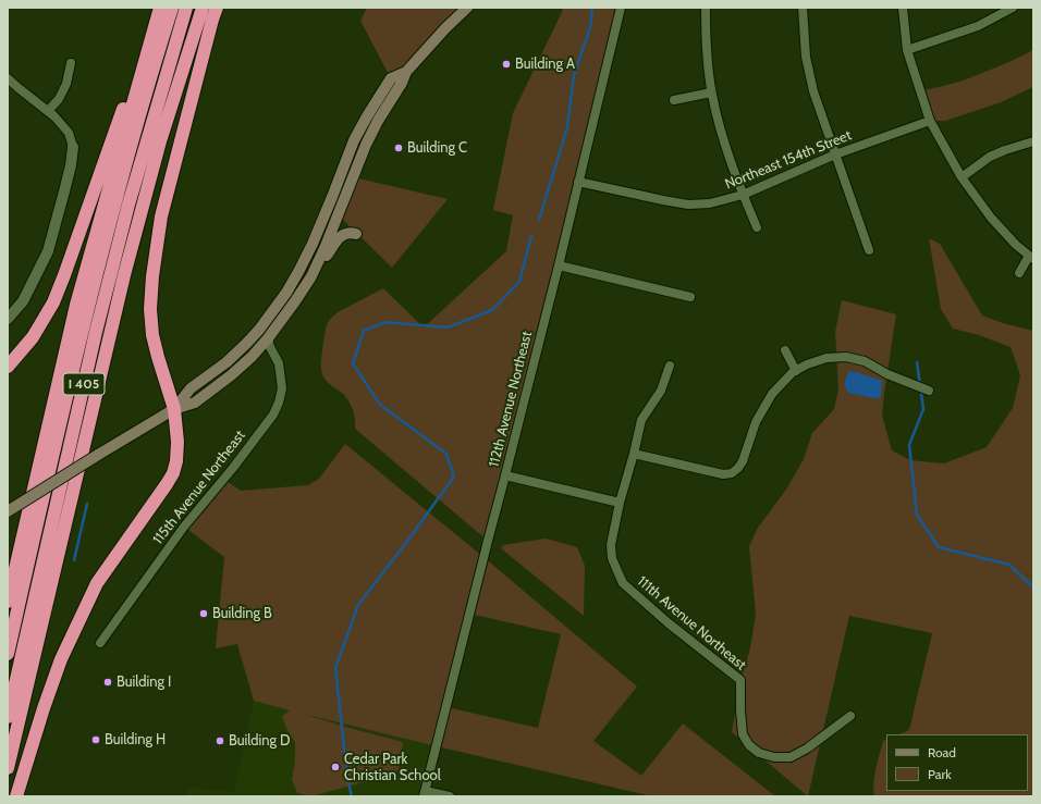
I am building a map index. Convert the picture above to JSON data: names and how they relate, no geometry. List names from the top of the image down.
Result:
{
  "streets": {
    "highway": ["I 405"],
    "street": [
      "Northeast 154th Street",
      "112th Avenue Northeast",
      "115th Avenue Northeast",
      "111th Avenue Northeast"
    ]
  },
  "crossings": [
    ["Northeast 154th Street", "112th Avenue Northeast"]
  ],
  "places": [
    "Building A",
    "Building C",
    "Building B",
    "Building I",
    "Building H",
    "Building D",
    "Cedar Park Christian School"
  ],
  "legend": ["Road", "Park"]
}
